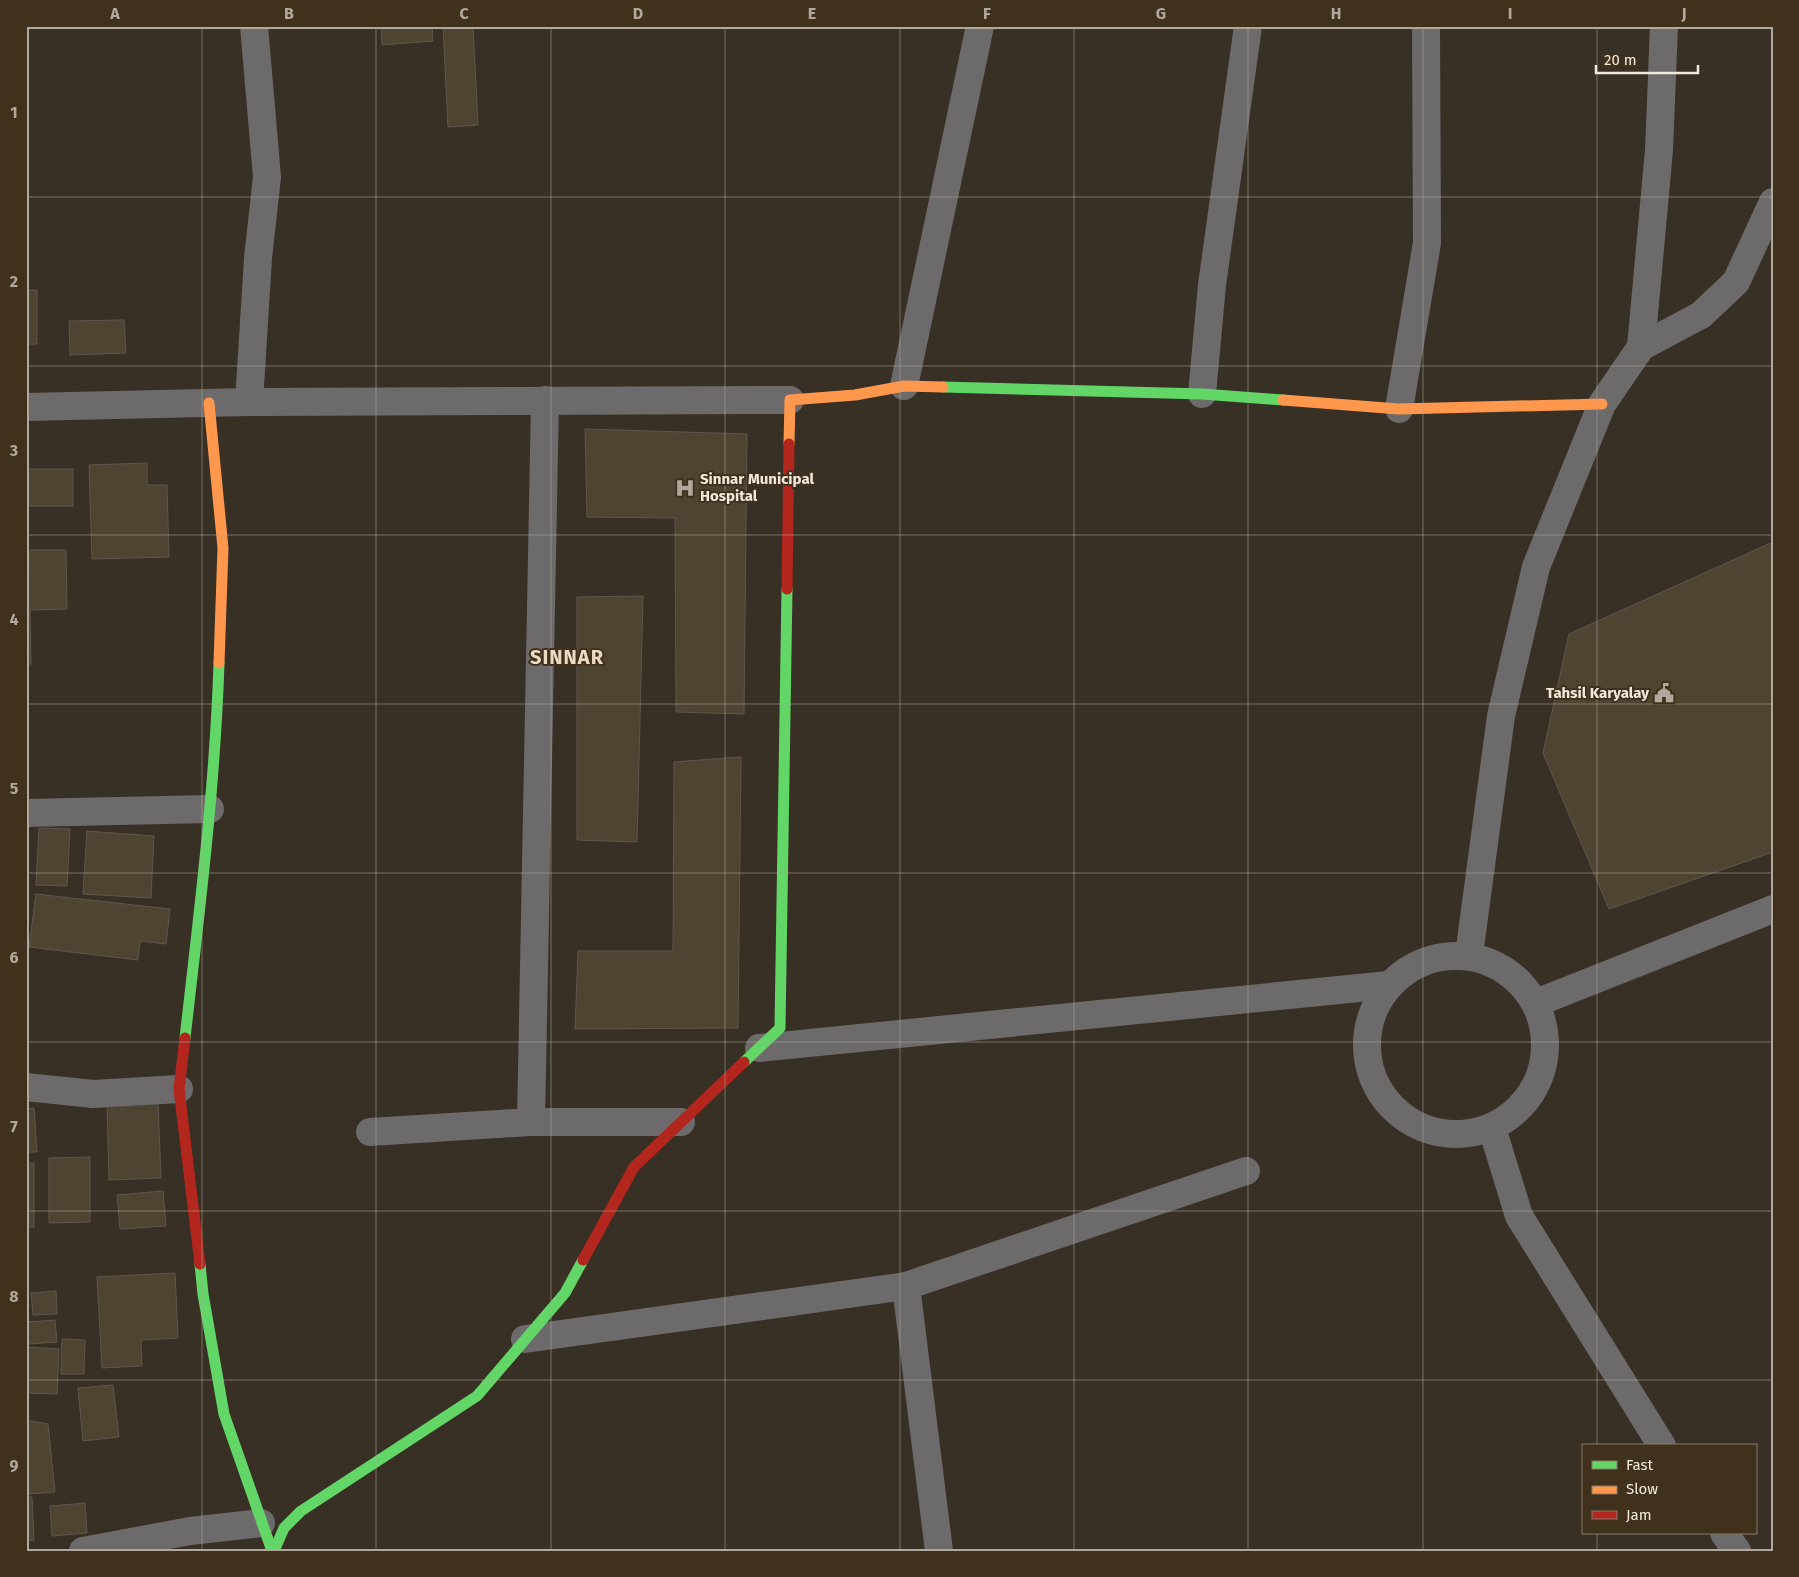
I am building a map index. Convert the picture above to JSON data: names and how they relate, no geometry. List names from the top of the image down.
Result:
{
  "districts": ["SINNAR"],
  "places": {
    "hospital": ["Sinnar Municipal Hospital"],
    "public building": ["Tahsil Karyalay"]
  },
  "legend": ["Fast", "Slow", "Jam"],
  "scale_bar": "20 m",
  "grid": {
    "columns": [
      "A",
      "B",
      "C",
      "D",
      "E",
      "F",
      "G",
      "H",
      "I",
      "J"
    ],
    "rows": [
      "1",
      "2",
      "3",
      "4",
      "5",
      "6",
      "7",
      "8",
      "9"
    ]
  }
}
